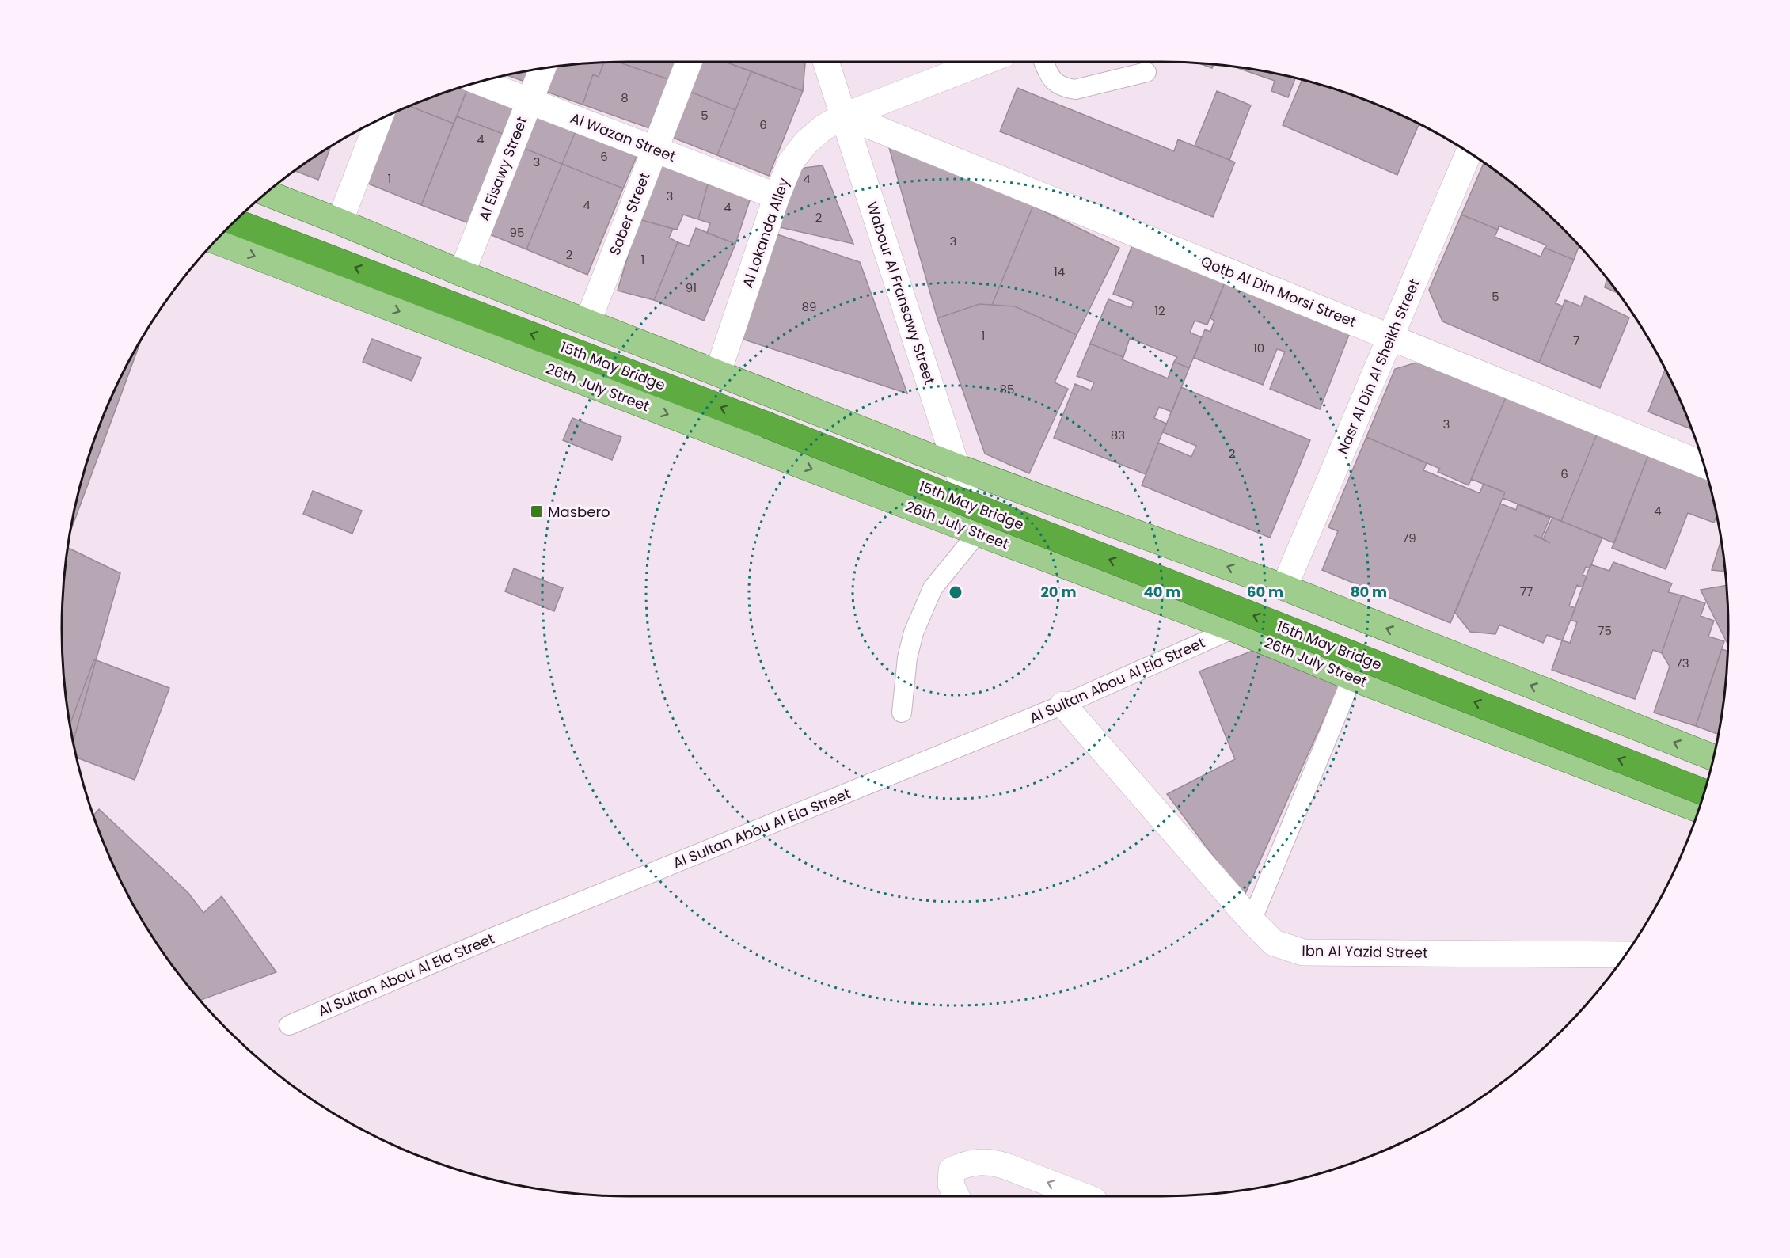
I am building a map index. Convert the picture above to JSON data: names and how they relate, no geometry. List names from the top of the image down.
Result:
{
  "streets": {
    "highway": ["15th May Bridge"],
    "main road": ["26th July Street"],
    "street": [
      "Al Wazan Street",
      "Al Eisawy Street",
      "Saber Street",
      "Al Lokanda Alley",
      "Qotb Al Din Morsi Street",
      "Wabour Al Fransawy Street",
      "Nasr Al Din Al Sheikh Street",
      "Ibn Al Yazid Street"
    ],
    "lane": ["Al Sultan Abou Al Ela Street"]
  },
  "crossings": [
    ["Al Wazan Street", "Al Eisawy Street"],
    ["Al Wazan Street", "Saber Street"],
    ["Al Wazan Street", "Al Lokanda Alley"],
    ["Al Lokanda Alley", "Qotb Al Din Morsi Street"],
    ["Al Lokanda Alley", "Wabour Al Fransawy Street"],
    ["Qotb Al Din Morsi Street", "Wabour Al Fransawy Street"],
    ["Qotb Al Din Morsi Street", "Nasr Al Din Al Sheikh Street"],
    ["Wabour Al Fransawy Street", "26th July Street"],
    ["26th July Street", "Al Sultan Abou Al Ela Street"],
    ["Al Sultan Abou Al Ela Street", "Ibn Al Yazid Street"]
  ],
  "one_way": ["15th May Bridge"],
  "places": {
    "transit": ["Masbero"]
  },
  "house_numbers": [
    "8",
    "5",
    "6",
    "4",
    "6",
    "3",
    "1",
    "4",
    "3",
    "4",
    "4",
    "2",
    "95",
    "3",
    "2",
    "1",
    "14",
    "91",
    "5",
    "89",
    "12",
    "1",
    "7",
    "10",
    "85",
    "3",
    "83",
    "2",
    "6",
    "4",
    "79",
    "77",
    "75",
    "73"
  ],
  "rings": [
    "20 m",
    "40 m",
    "60 m",
    "80 m"
  ]
}
